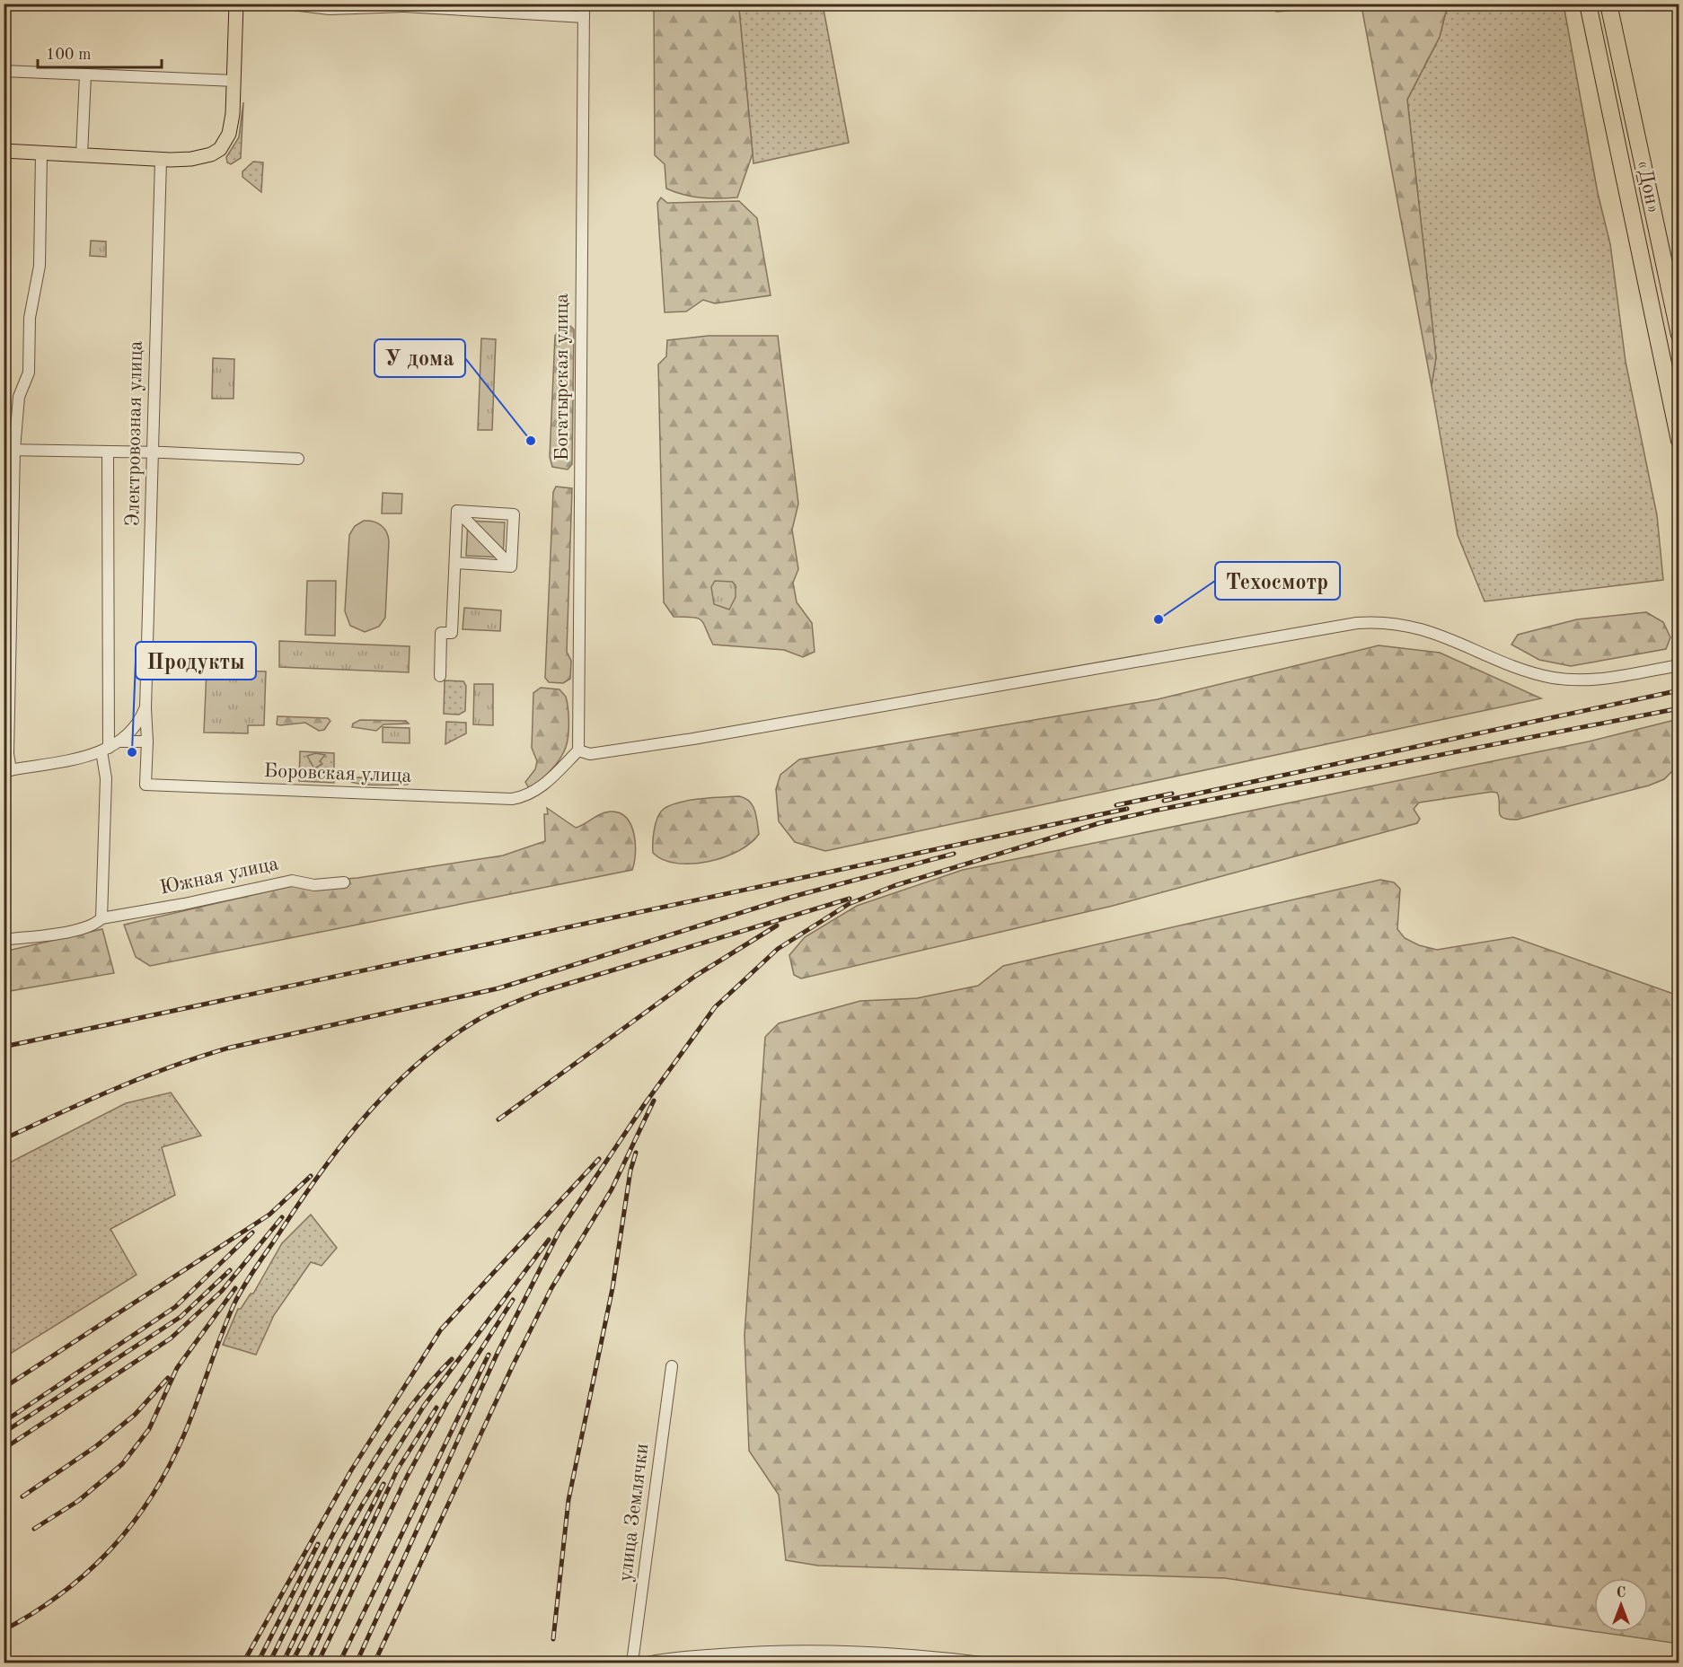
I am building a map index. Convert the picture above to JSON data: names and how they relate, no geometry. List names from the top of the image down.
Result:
{
  "streets": {
    "highway": ["«Дон»"],
    "street": [
      "Богатырская улица",
      "Электровозная улица",
      "Боровская улица",
      "Южная улица",
      "улица Землячки"
    ]
  },
  "crossings": [
    ["Богатырская улица", "Боровская улица"],
    ["Электровозная улица", "Боровская улица"]
  ],
  "places": ["У дома", "Техосмотр", "Продукты"],
  "scale_bar": "100 m",
  "north": "top"
}
